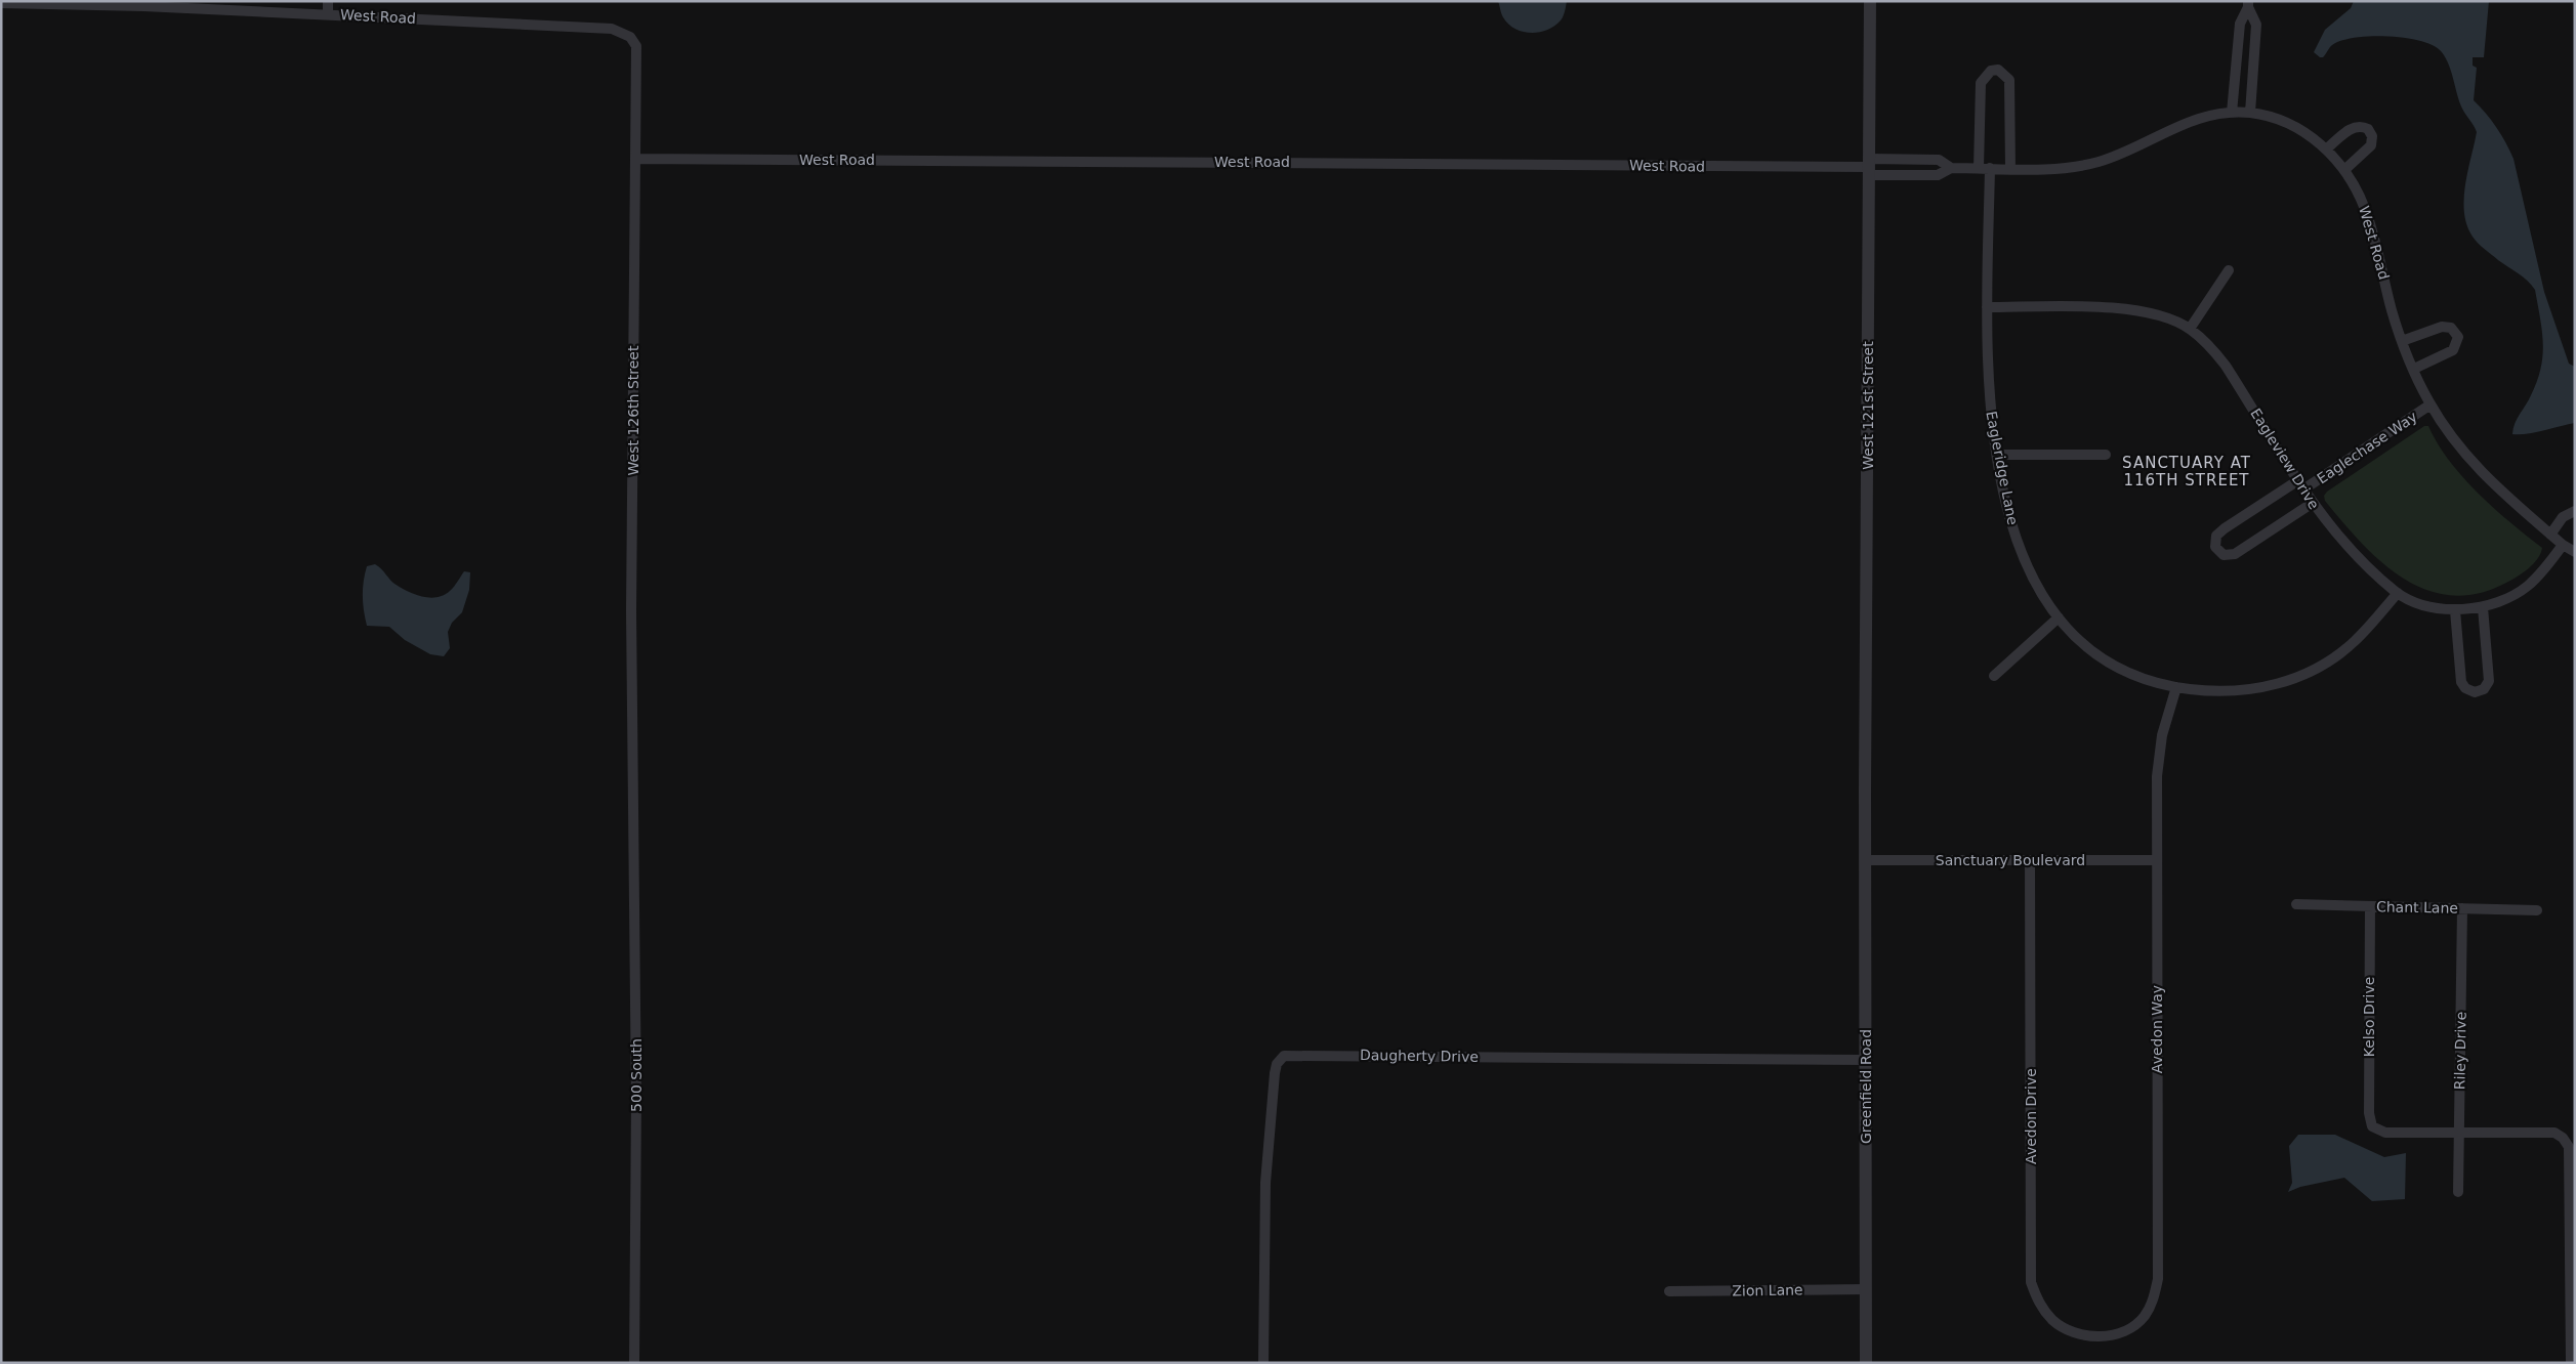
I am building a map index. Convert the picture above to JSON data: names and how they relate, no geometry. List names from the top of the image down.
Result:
{
  "streets": {
    "street": [
      "West Road",
      "West 121st Street",
      "West 126th Street",
      "Eaglechase Way",
      "Eagleview Drive",
      "Eagleridge Lane",
      "Sanctuary Boulevard",
      "Chant Lane",
      "Kelso Drive",
      "Avedon Way",
      "Riley Drive",
      "Daugherty Drive",
      "500 South",
      "Greenfield Road",
      "Avedon Drive",
      "Zion Lane"
    ]
  },
  "crossings": [
    ["West Road", "West 121st Street"],
    ["West Road", "West 126th Street"],
    ["West Road", "Eaglechase Way"],
    ["West Road", "Eagleview Drive"],
    ["West Road", "Eagleridge Lane"],
    ["West 121st Street", "Greenfield Road"],
    ["West 126th Street", "500 South"],
    ["Eaglechase Way", "Eagleview Drive"],
    ["Eagleview Drive", "Eagleridge Lane"],
    ["Eagleridge Lane", "Avedon Way"],
    ["Sanctuary Boulevard", "Avedon Way"],
    ["Sanctuary Boulevard", "Greenfield Road"],
    ["Sanctuary Boulevard", "Avedon Drive"],
    ["Chant Lane", "Kelso Drive"],
    ["Chant Lane", "Riley Drive"],
    ["Kelso Drive", "Riley Drive"],
    ["Avedon Way", "Avedon Drive"],
    ["Daugherty Drive", "Greenfield Road"],
    ["Greenfield Road", "Zion Lane"]
  ],
  "districts": ["SANCTUARY AT 116TH STREET"]
}
